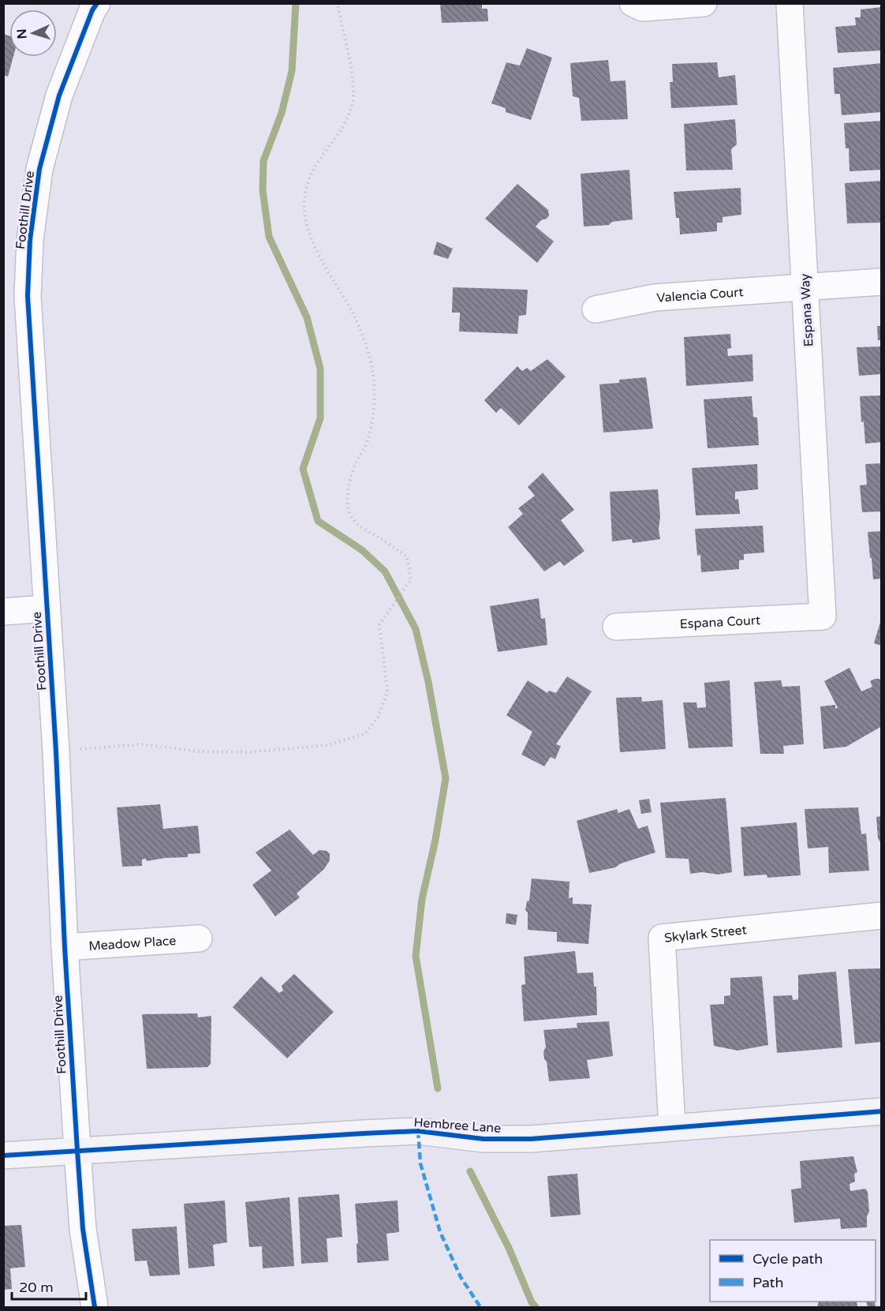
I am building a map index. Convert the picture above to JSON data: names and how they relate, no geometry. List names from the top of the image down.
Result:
{
  "streets": {
    "street": [
      "Foothill Drive",
      "Valencia Court",
      "Espana Way",
      "Espana Court",
      "Skylark Street",
      "Meadow Place",
      "Hembree Lane"
    ]
  },
  "crossings": [
    ["Foothill Drive", "Meadow Place"],
    ["Foothill Drive", "Hembree Lane"],
    ["Valencia Court", "Espana Way"],
    ["Espana Way", "Espana Court"],
    ["Skylark Street", "Hembree Lane"]
  ],
  "legend": ["Cycle path", "Path"],
  "scale_bar": "20 m",
  "north": "left"
}
